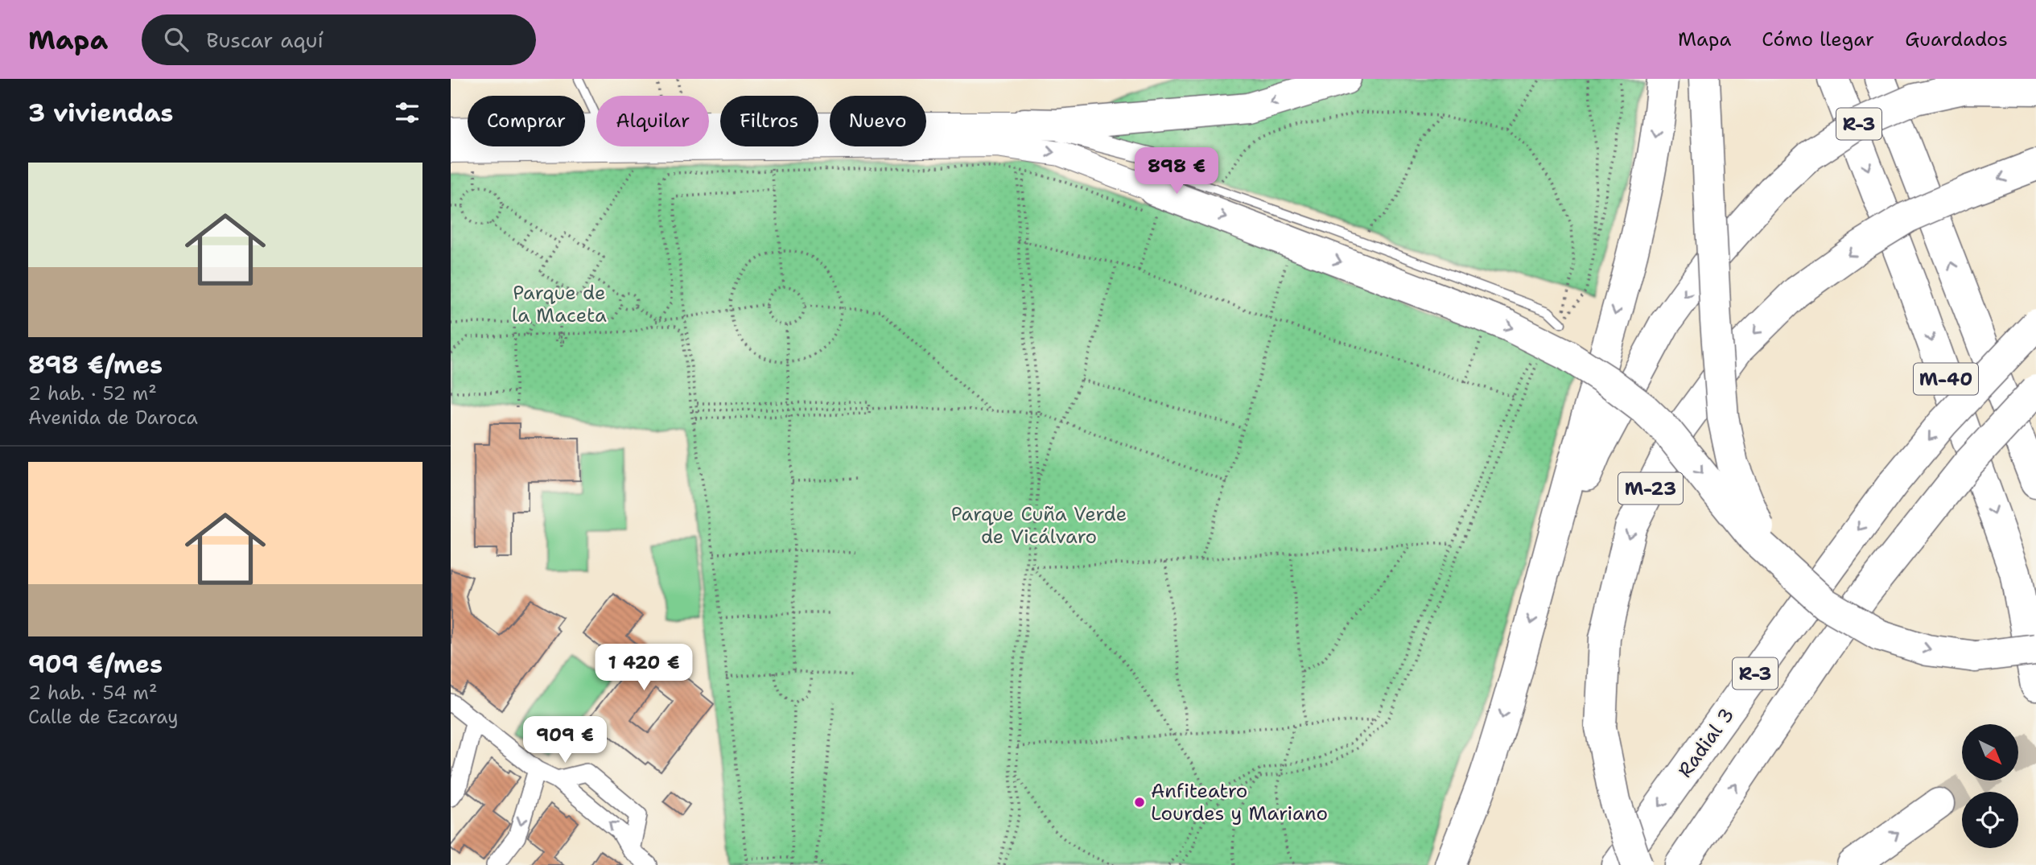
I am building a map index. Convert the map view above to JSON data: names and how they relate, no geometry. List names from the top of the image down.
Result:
{
  "streets": {
    "highway": [
      "R-3",
      "M-40",
      "M-23",
      "Radial 3"
    ]
  },
  "parks": ["Parque de la Maceta", "Parque Cuña Verde de Vicálvaro"],
  "places": ["Anfiteatro Lourdes y Mariano"],
  "north": "bottom right",
  "page": {
    "header": "Mapa",
    "search": "Buscar aquí",
    "nav": ["Mapa", "Cómo llegar", "Guardados"],
    "heading": "3 viviendas",
    "chip": [
      "Comprar",
      "Alquilar",
      "Filtros",
      "Nuevo"
    ],
    "list": [
      {
        "name": "898 €/mes",
        "note": "2 hab. · 52 m² · Avenida de Daroca"
      },
      {
        "name": "909 €/mes",
        "note": "2 hab. · 54 m² · Calle de Ezcaray"
      }
    ],
    "price": ["898 €", "1 420 €", "909 €"]
  }
}
